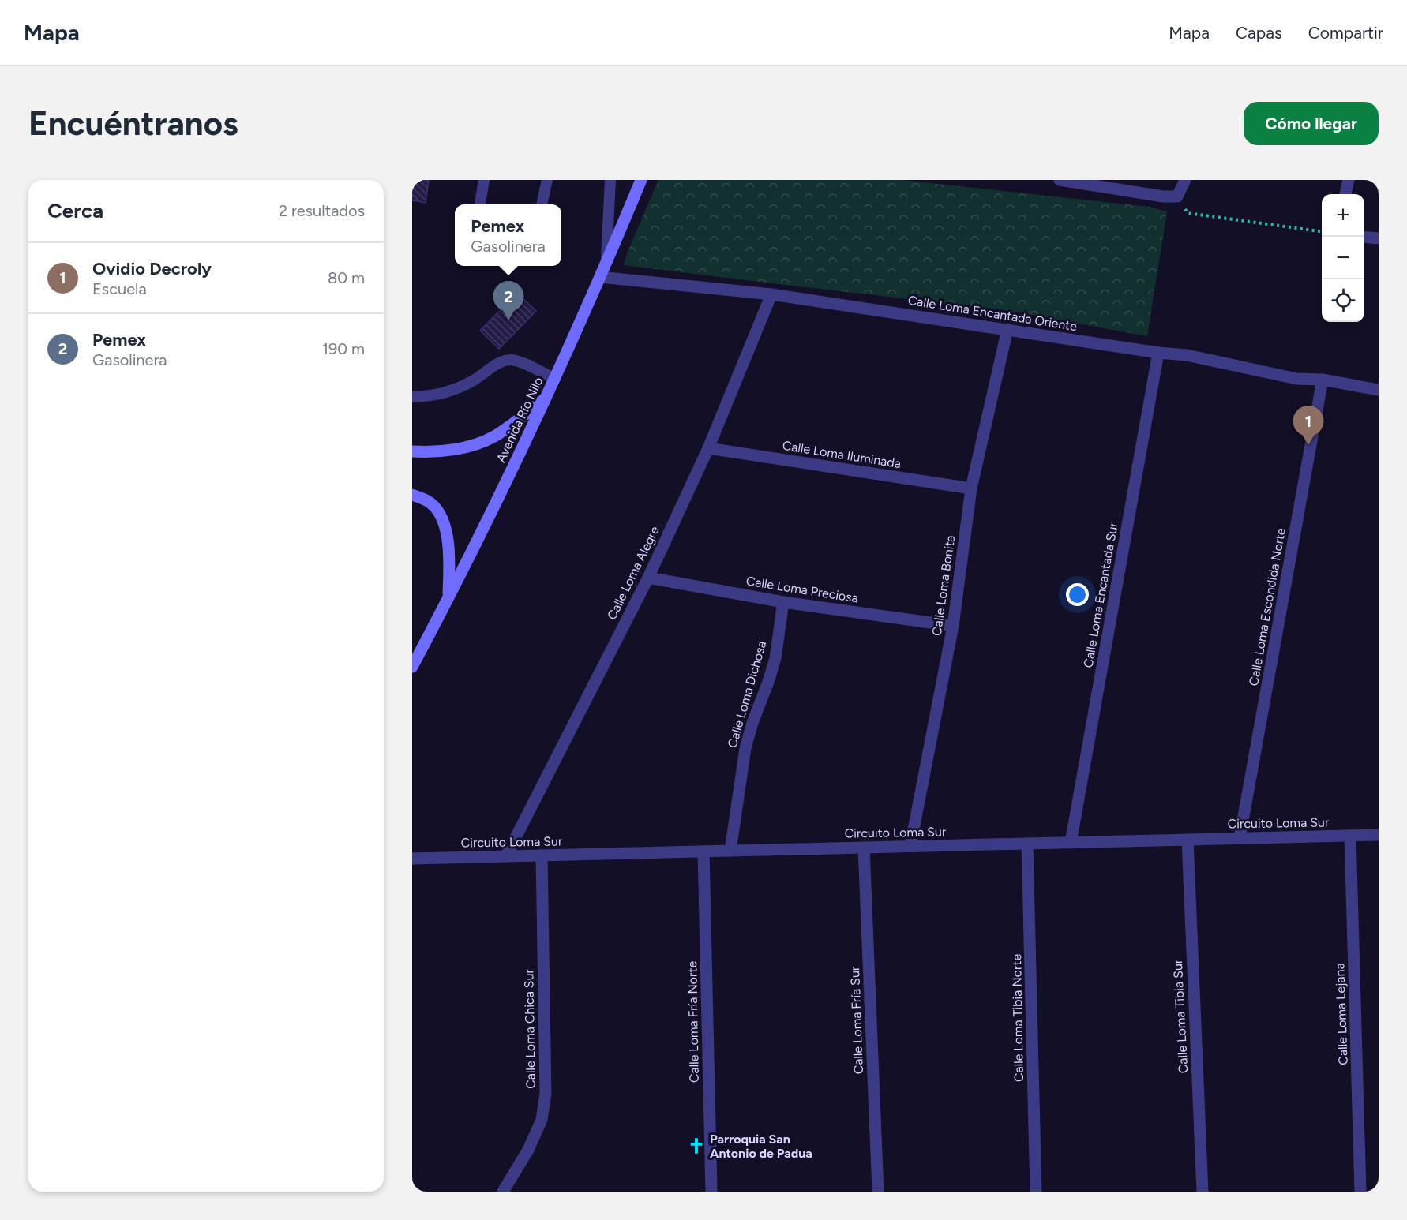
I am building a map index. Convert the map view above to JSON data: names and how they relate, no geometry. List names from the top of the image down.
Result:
{
  "streets": {
    "main road": ["Avenida Río Nilo"],
    "street": [
      "Calle Loma Encantada Oriente",
      "Calle Loma Iluminada",
      "Calle Loma Alegre",
      "Calle Loma Bonita",
      "Calle Loma Preciosa",
      "Calle Loma Encantada Sur",
      "Calle Loma Escondida Norte",
      "Calle Loma Dichosa",
      "Circuito Loma Sur",
      "Calle Loma Lejana",
      "Calle Loma Tibia Sur",
      "Calle Loma Tibia Norte",
      "Calle Loma Fría Sur",
      "Calle Loma Fría Norte",
      "Calle Loma Chica Sur"
    ]
  },
  "crossings": [
    ["Calle Loma Encantada Oriente", "Avenida Río Nilo"],
    ["Calle Loma Encantada Oriente", "Calle Loma Alegre"],
    ["Calle Loma Encantada Oriente", "Calle Loma Bonita"],
    ["Calle Loma Encantada Oriente", "Calle Loma Encantada Sur"],
    ["Calle Loma Encantada Oriente", "Calle Loma Escondida Norte"],
    ["Calle Loma Iluminada", "Calle Loma Alegre"],
    ["Calle Loma Iluminada", "Calle Loma Bonita"],
    ["Calle Loma Alegre", "Calle Loma Preciosa"],
    ["Calle Loma Alegre", "Circuito Loma Sur"],
    ["Calle Loma Bonita", "Calle Loma Preciosa"],
    ["Calle Loma Bonita", "Circuito Loma Sur"],
    ["Calle Loma Preciosa", "Calle Loma Dichosa"],
    ["Calle Loma Encantada Sur", "Circuito Loma Sur"],
    ["Calle Loma Escondida Norte", "Circuito Loma Sur"],
    ["Calle Loma Dichosa", "Circuito Loma Sur"],
    ["Circuito Loma Sur", "Calle Loma Lejana"],
    ["Circuito Loma Sur", "Calle Loma Tibia Sur"],
    ["Circuito Loma Sur", "Calle Loma Tibia Norte"],
    ["Circuito Loma Sur", "Calle Loma Fría Sur"],
    ["Circuito Loma Sur", "Calle Loma Fría Norte"],
    ["Circuito Loma Sur", "Calle Loma Chica Sur"]
  ],
  "places": {
    "church": ["Parroquia San Antonio de Padua"]
  },
  "page": {
    "header": "Mapa",
    "nav": ["Mapa", "Capas", "Compartir"],
    "buttons": "Cómo llegar",
    "title": "Encuéntranos",
    "heading": ["Cerca", "2 resultados"],
    "map_buttons": ["+", "−"],
    "popup": ["Pemex", "Gasolinera"],
    "list": [
      {
        "mark": "1",
        "name": "Ovidio Decroly",
        "note": "Escuela",
        "value": "80 m"
      },
      {
        "mark": "2",
        "name": "Pemex",
        "note": "Gasolinera",
        "value": "190 m"
      }
    ],
    "pins": ["2", "1"]
  }
}
